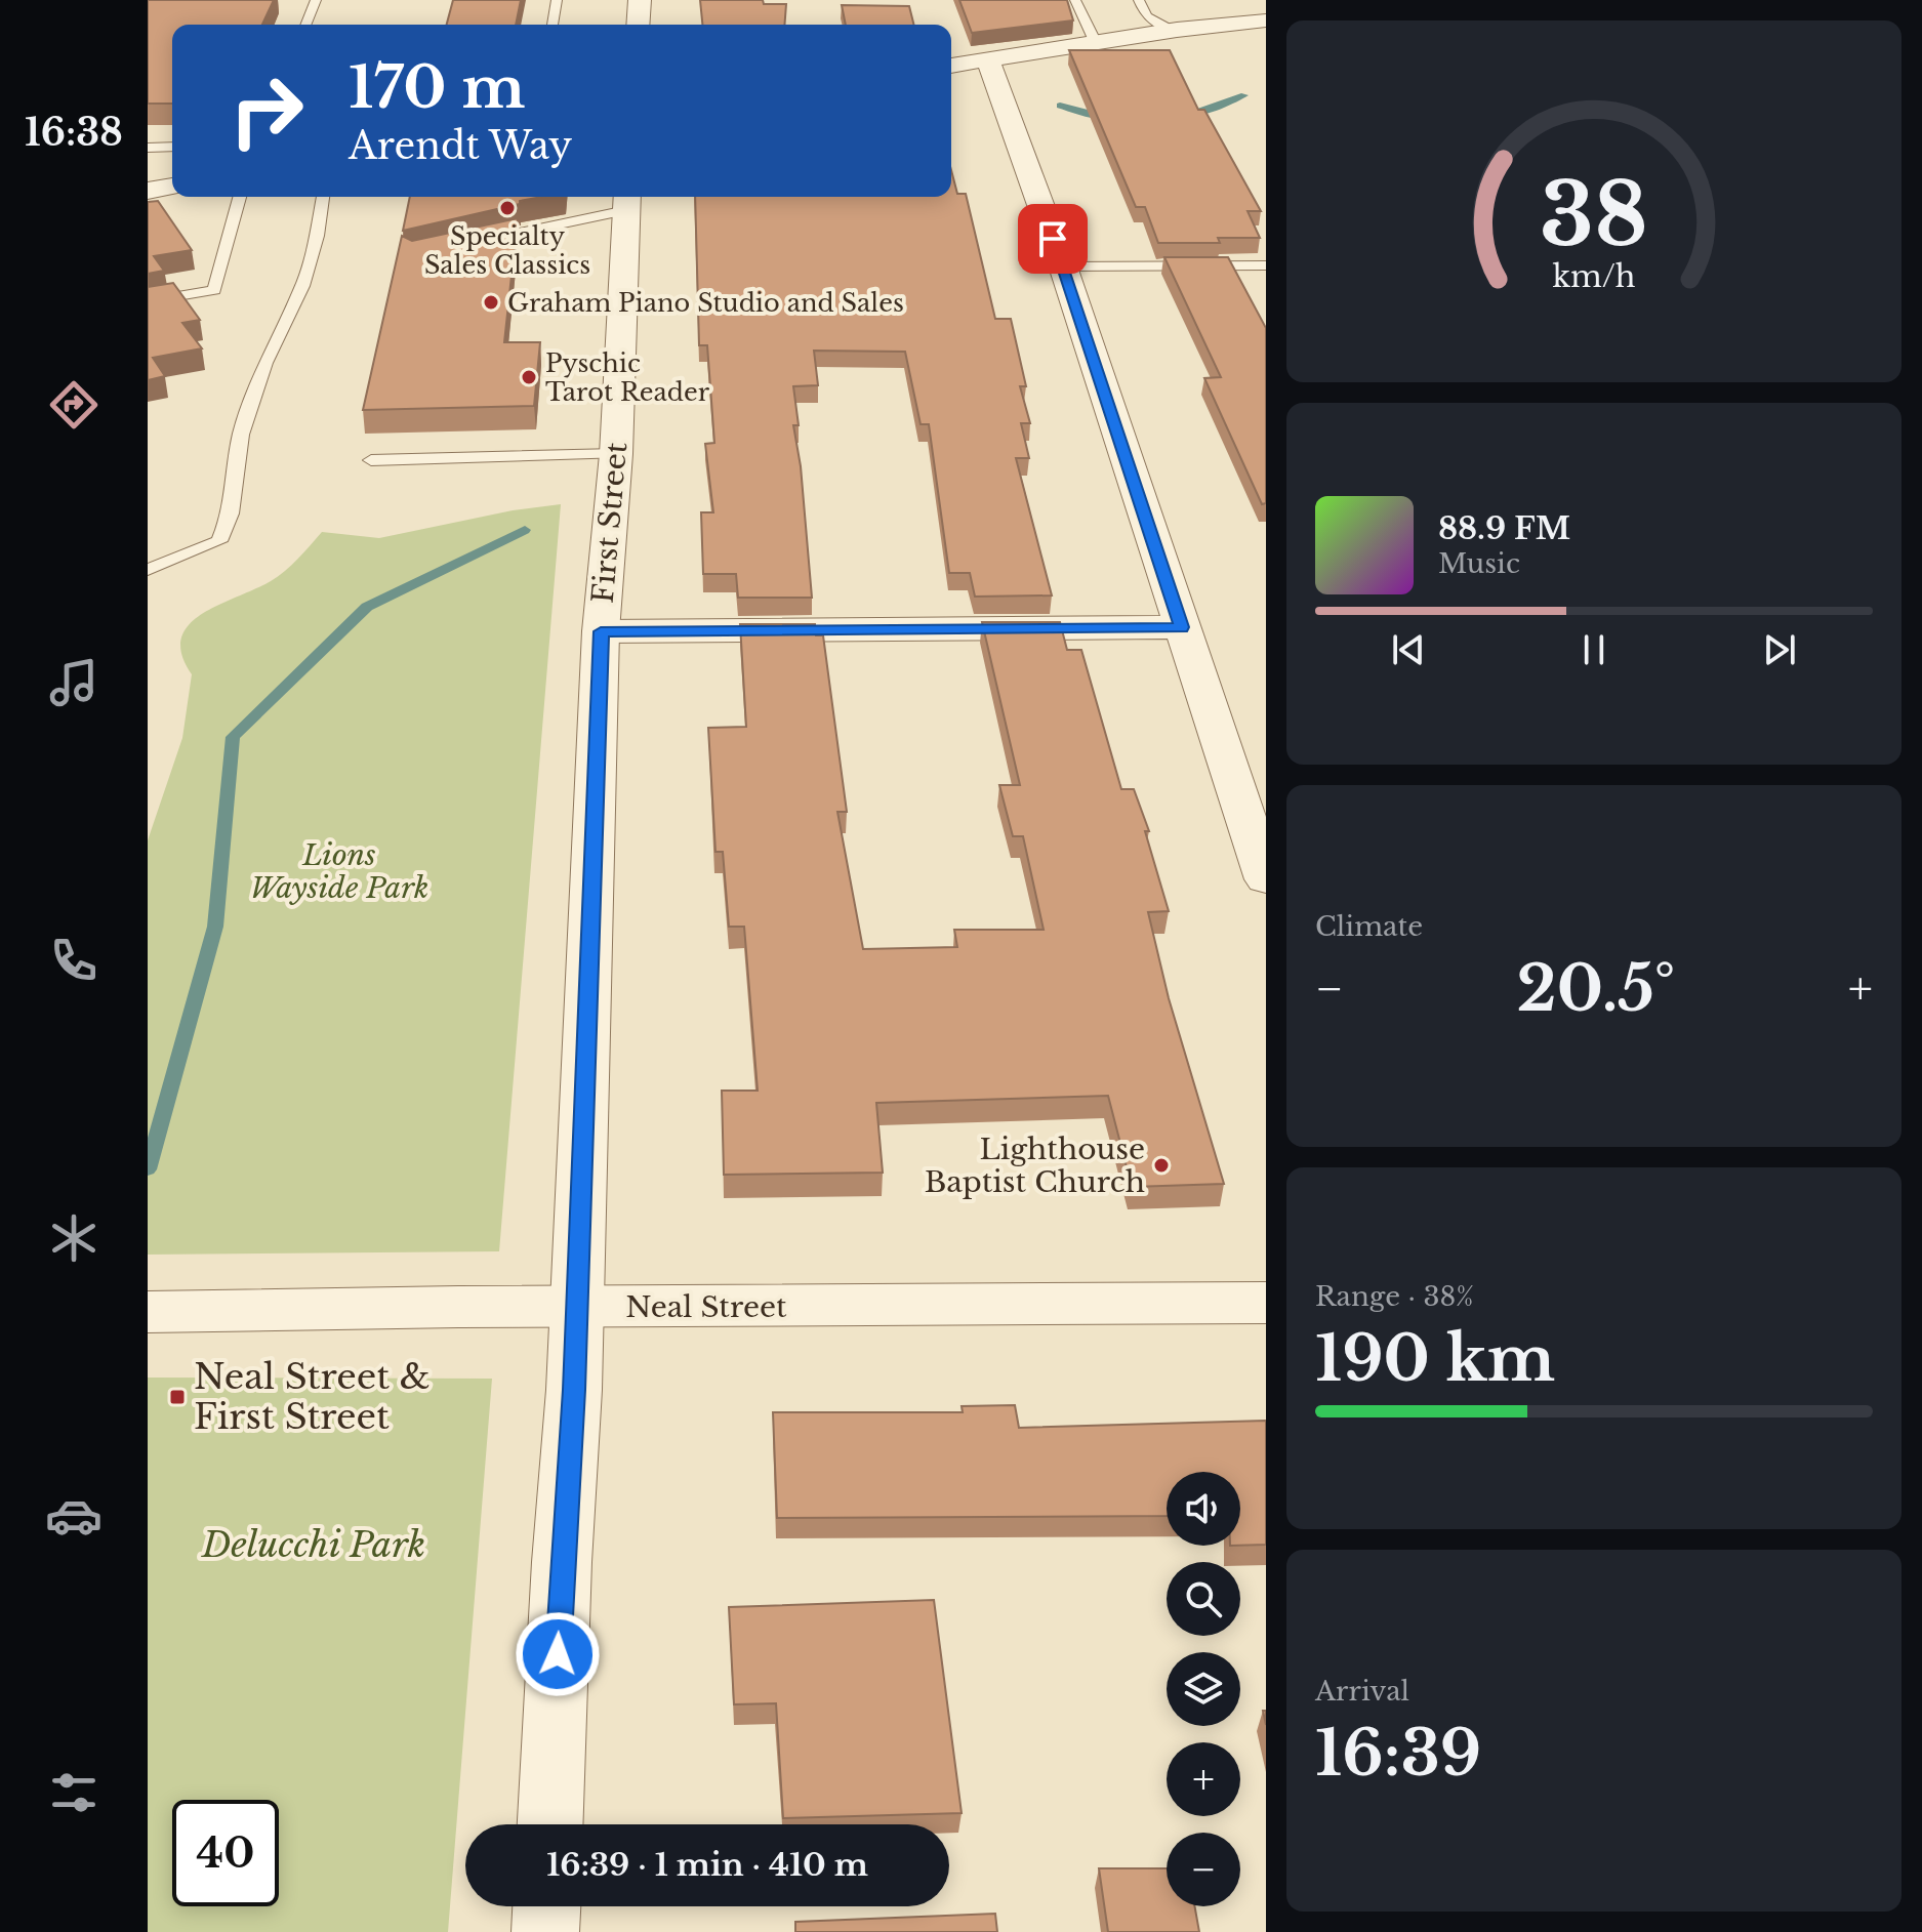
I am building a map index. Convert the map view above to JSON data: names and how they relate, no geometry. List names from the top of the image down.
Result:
{
  "streets": {
    "street": ["First Street", "Neal Street"]
  },
  "crossings": [
    ["First Street", "Neal Street"]
  ],
  "parks": ["Lions Wayside Park", "Delucchi Park"],
  "places": {
    "other": [
      "Specialty Sales Classics",
      "Graham Piano Studio and Sales",
      "Pyschic Tarot Reader",
      "Lighthouse Baptist Church"
    ],
    "transit": ["Neal Street & First Street"]
  },
  "page": {
    "tabs": "16:38",
    "turn": ["170 m", "Arendt Way"],
    "song": ["88.9 FM", "Music"],
    "tile": [
      "Climate",
      ["Range · 38%", "190 km"],
      ["Arrival", "16:39"]
    ],
    "heat": ["−", "20.5°", "+"],
    "map_buttons": ["+", "−"],
    "limit": "40",
    "trip": "16:39 · 1 min · 410 m",
    "gauge": ["38", "km/h"]
  }
}
